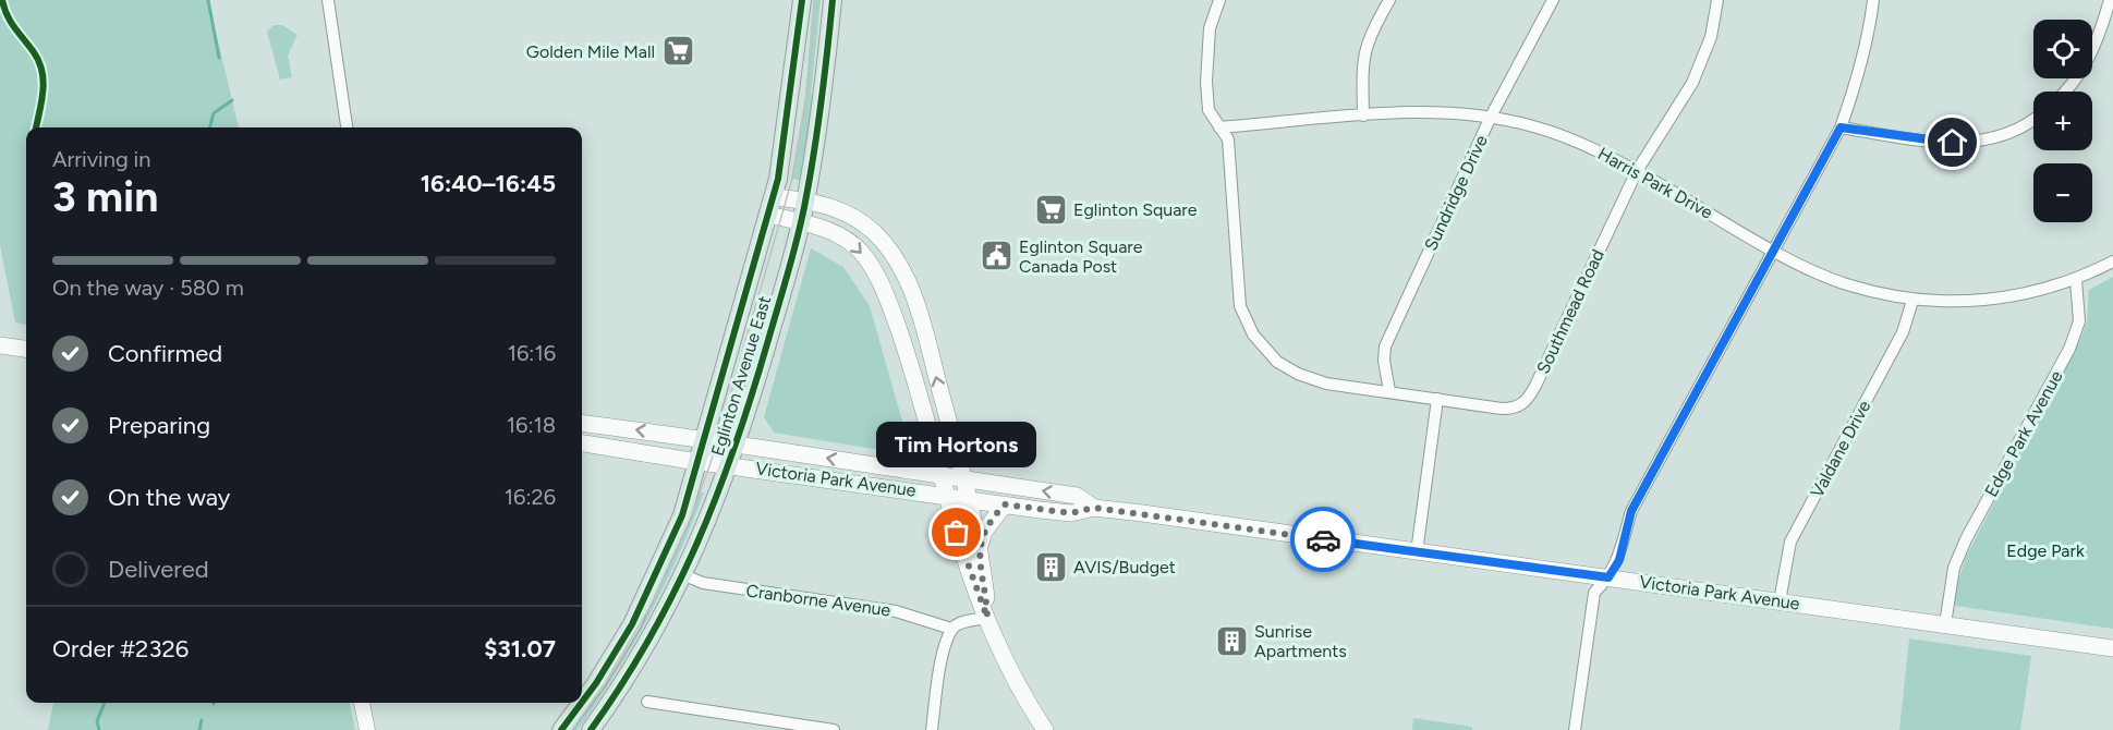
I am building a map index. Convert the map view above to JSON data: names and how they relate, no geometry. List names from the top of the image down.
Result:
{
  "streets": {
    "main road": ["Eglinton Avenue East", "Victoria Park Avenue"],
    "street": [
      "Harris Park Drive",
      "Sundridge Drive",
      "Southmead Road",
      "Edge Park Avenue",
      "Valdane Drive",
      "Cranborne Avenue"
    ]
  },
  "crossings": [
    ["Harris Park Drive", "Sundridge Drive"],
    ["Harris Park Drive", "Southmead Road"],
    ["Harris Park Drive", "Edge Park Avenue"],
    ["Harris Park Drive", "Valdane Drive"],
    ["Sundridge Drive", "Southmead Road"],
    ["Eglinton Avenue East", "Victoria Park Avenue"],
    ["Eglinton Avenue East", "Cranborne Avenue"],
    ["Edge Park Avenue", "Victoria Park Avenue"],
    ["Valdane Drive", "Victoria Park Avenue"]
  ],
  "parks": ["Edge Park"],
  "places": {
    "supermarket": ["Golden Mile Mall", "Eglinton Square"],
    "public building": ["Eglinton Square Canada Post"],
    "other": ["Tim Hortons"],
    "building": ["AVIS/Budget", "Sunrise Apartments"]
  },
  "page": {
    "map_buttons": ["+", "−"],
    "heading": ["3 min", "Arriving in", "16:40–16:45"],
    "panel": ["Order #2326", "$31.07"],
    "bar": "On the way · 580 m",
    "list": [
      ["Confirmed", "16:16"],
      ["Preparing", "16:18"],
      ["On the way", "16:26"],
      "Delivered"
    ],
    "bubble": "Tim Hortons"
  }
}
